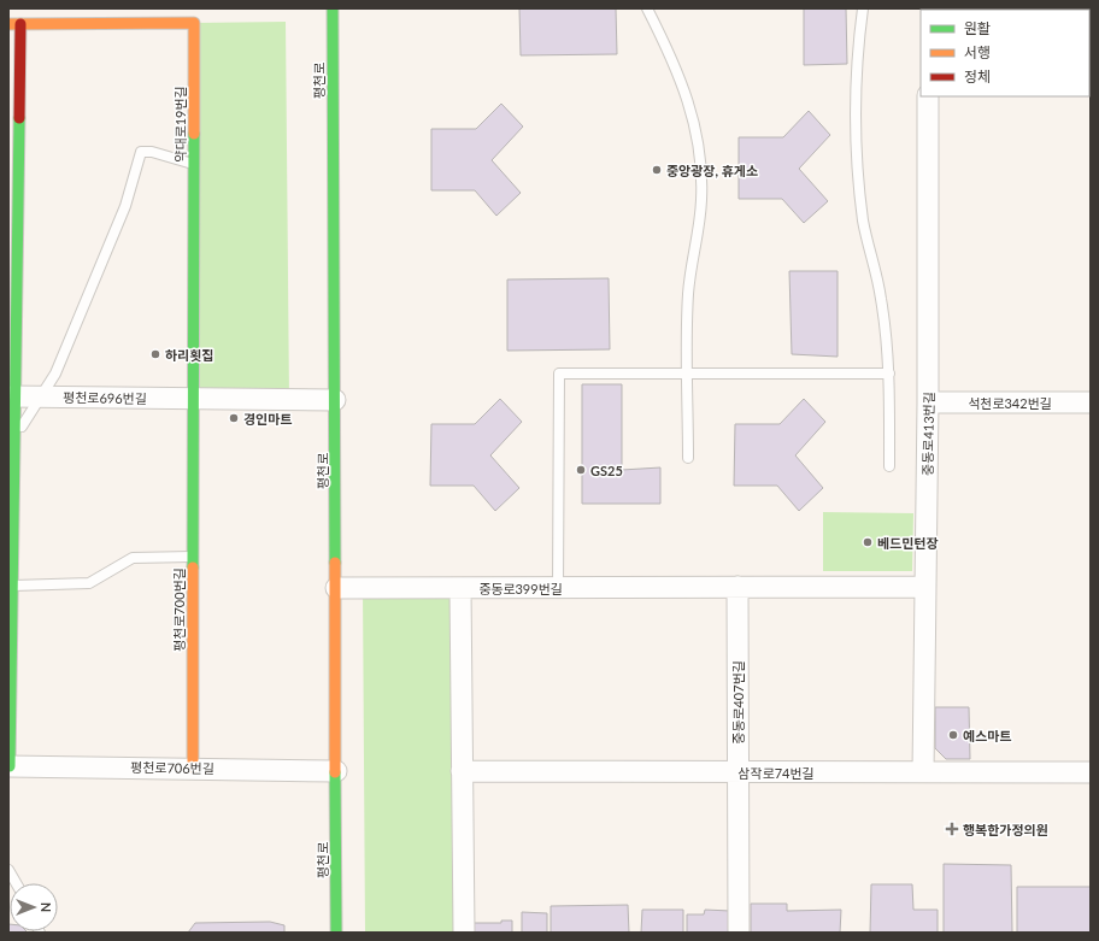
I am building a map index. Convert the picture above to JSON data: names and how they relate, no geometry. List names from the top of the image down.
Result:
{
  "streets": {
    "street": [
      "평천로",
      "약대로19번길",
      "평천로696번길",
      "석천로342번길",
      "중동로413번길",
      "중동로399번길",
      "평천로700번길",
      "중동로407번길",
      "평천로706번길",
      "삼작로74번길"
    ]
  },
  "crossings": [
    ["평천로", "평천로696번길"],
    ["평천로", "평천로706번길"],
    ["약대로19번길", "평천로696번길"],
    ["석천로342번길", "중동로413번길"],
    ["중동로413번길", "중동로399번길"],
    ["중동로413번길", "삼작로74번길"],
    ["중동로399번길", "중동로407번길"],
    ["중동로399번길", "삼작로74번길"],
    ["평천로700번길", "평천로706번길"],
    ["중동로407번길", "삼작로74번길"]
  ],
  "places": {
    "other": [
      "중앙광장, 휴게소",
      "하리횟집",
      "경인마트",
      "GS25",
      "베드민턴장",
      "예스마트"
    ],
    "health": ["행복한가정의원"]
  },
  "legend": ["원활", "서행", "정체"],
  "north": "right"
}
